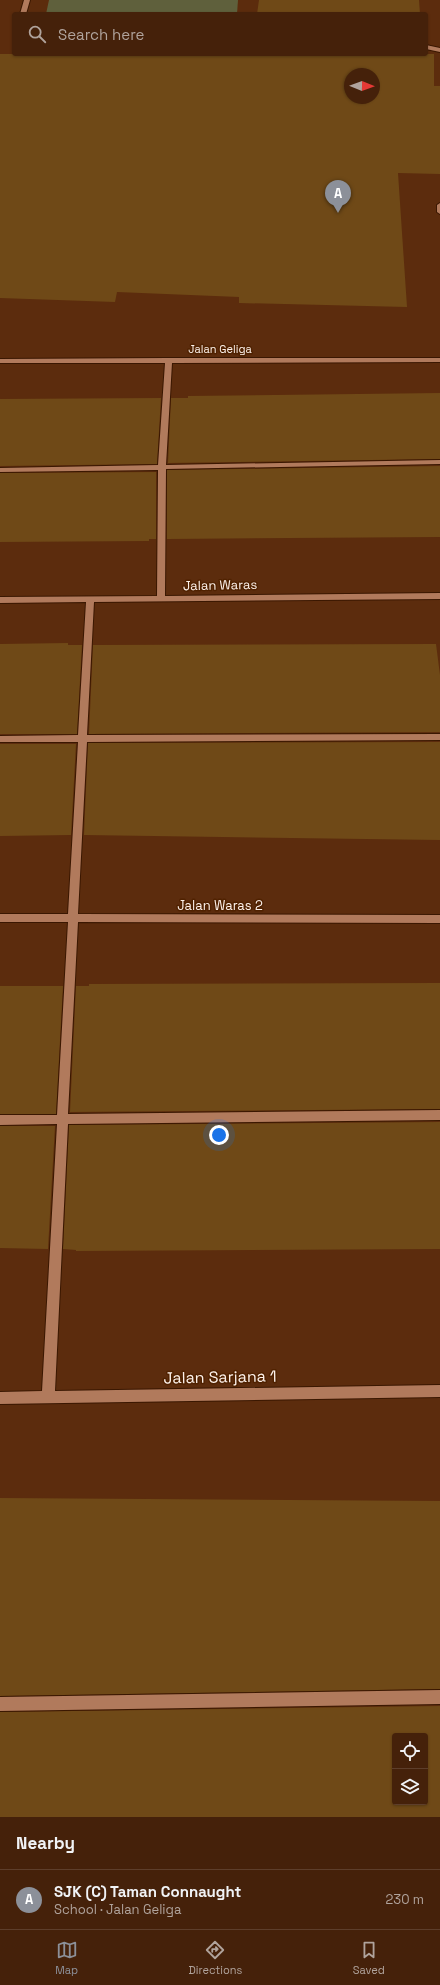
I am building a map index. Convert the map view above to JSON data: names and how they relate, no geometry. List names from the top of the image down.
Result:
{
  "streets": {
    "street": [
      "Jalan Geliga",
      "Jalan Waras",
      "Jalan Waras 2",
      "Jalan Sarjana 1"
    ]
  },
  "north": "right",
  "page": {
    "search": "Search here",
    "pins": "A",
    "heading": "Nearby",
    "list": [
      {
        "mark": "A",
        "name": "SJK (C) Taman Connaught",
        "note": "School · Jalan Geliga",
        "value": "230 m"
      }
    ],
    "nav": ["Map", "Directions", "Saved"]
  }
}
